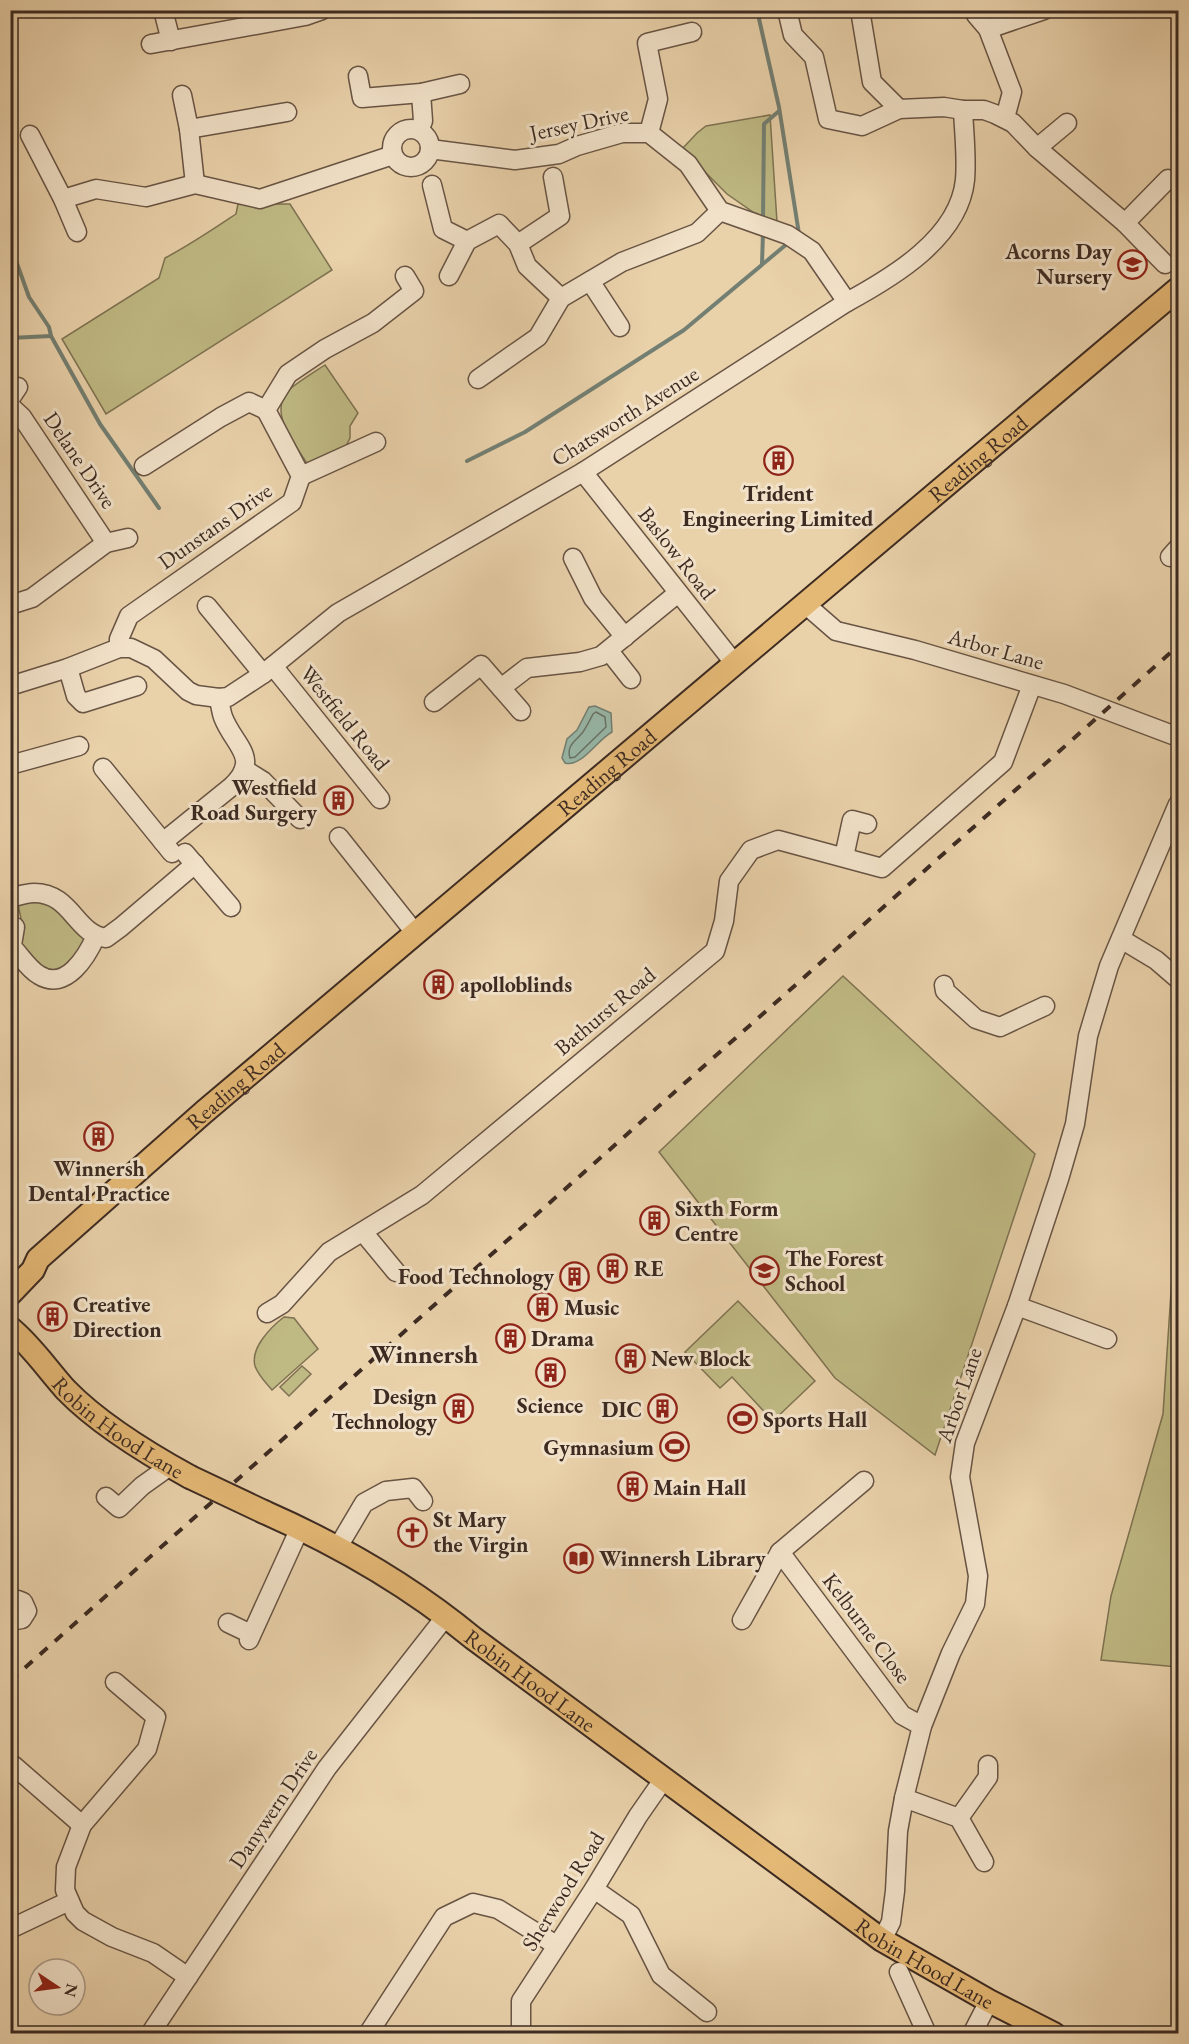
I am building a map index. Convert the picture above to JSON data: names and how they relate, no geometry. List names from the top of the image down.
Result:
{
  "streets": {
    "main road": ["Reading Road", "Robin Hood Lane"],
    "street": [
      "Jersey Drive",
      "Chatsworth Avenue",
      "Delane Drive",
      "Dunstans Drive",
      "Baslow Road",
      "Arbor Lane",
      "Westfield Road",
      "Bathurst Road",
      "Kelburne Close",
      "Danywern Drive",
      "Sherwood Road"
    ]
  },
  "crossings": [
    ["Chatsworth Avenue", "Baslow Road"],
    ["Chatsworth Avenue", "Westfield Road"],
    ["Reading Road", "Baslow Road"],
    ["Reading Road", "Arbor Lane"],
    ["Arbor Lane", "Bathurst Road"],
    ["Arbor Lane", "Robin Hood Lane"],
    ["Arbor Lane", "Kelburne Close"],
    ["Robin Hood Lane", "Danywern Drive"],
    ["Robin Hood Lane", "Sherwood Road"]
  ],
  "districts": ["Winnersh"],
  "places": {
    "school or university": ["Acorns Day Nursery", "The Forest School"],
    "building": [
      "Trident Engineering Limited",
      "Westfield Road Surgery",
      "apolloblinds",
      "Winnersh Dental Practice",
      "Sixth Form Centre",
      "RE",
      "Food Technology",
      "Music",
      "Creative Direction",
      "Drama",
      "New Block",
      "Science",
      "Design Technology",
      "DIC",
      "Main Hall"
    ],
    "sports": ["Sports Hall", "Gymnasium"],
    "church": ["St Mary the Virgin"],
    "library": ["Winnersh Library"]
  },
  "north": "right"
}
